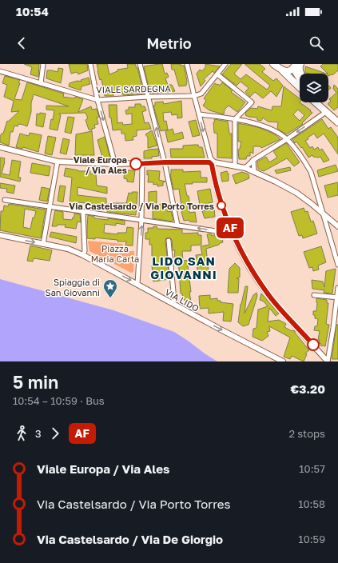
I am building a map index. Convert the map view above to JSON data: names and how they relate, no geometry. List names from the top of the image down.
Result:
{
  "streets": {
    "street": ["VIALE SARDEGNA", "VIA LIDO"]
  },
  "one_way": ["VIA LIDO"],
  "districts": ["LIDO SAN GIOVANNI"],
  "parks": ["Piazza Maria Carta"],
  "places": {
    "other": ["Viale Europa / Via Ales", "Via Castelsardo / Via Porto Torres"],
    "place": ["Spiaggia di San Giovanni"]
  },
  "lines": ["bus line AF"],
  "page": {
    "status": "10:54",
    "header": "Metrio",
    "on_map": "AF",
    "heading": ["5 min", "10:54 – 10:59 · Bus", "€3.20"],
    "legs": ["3", "AF", "2 stops"],
    "list": [
      {
        "name": "Viale Europa / Via Ales",
        "value": "10:57"
      },
      {
        "name": "Via Castelsardo / Via Porto Torres",
        "value": "10:58"
      },
      {
        "name": "Via Castelsardo / Via De Giorgio",
        "value": "10:59"
      }
    ]
  }
}
